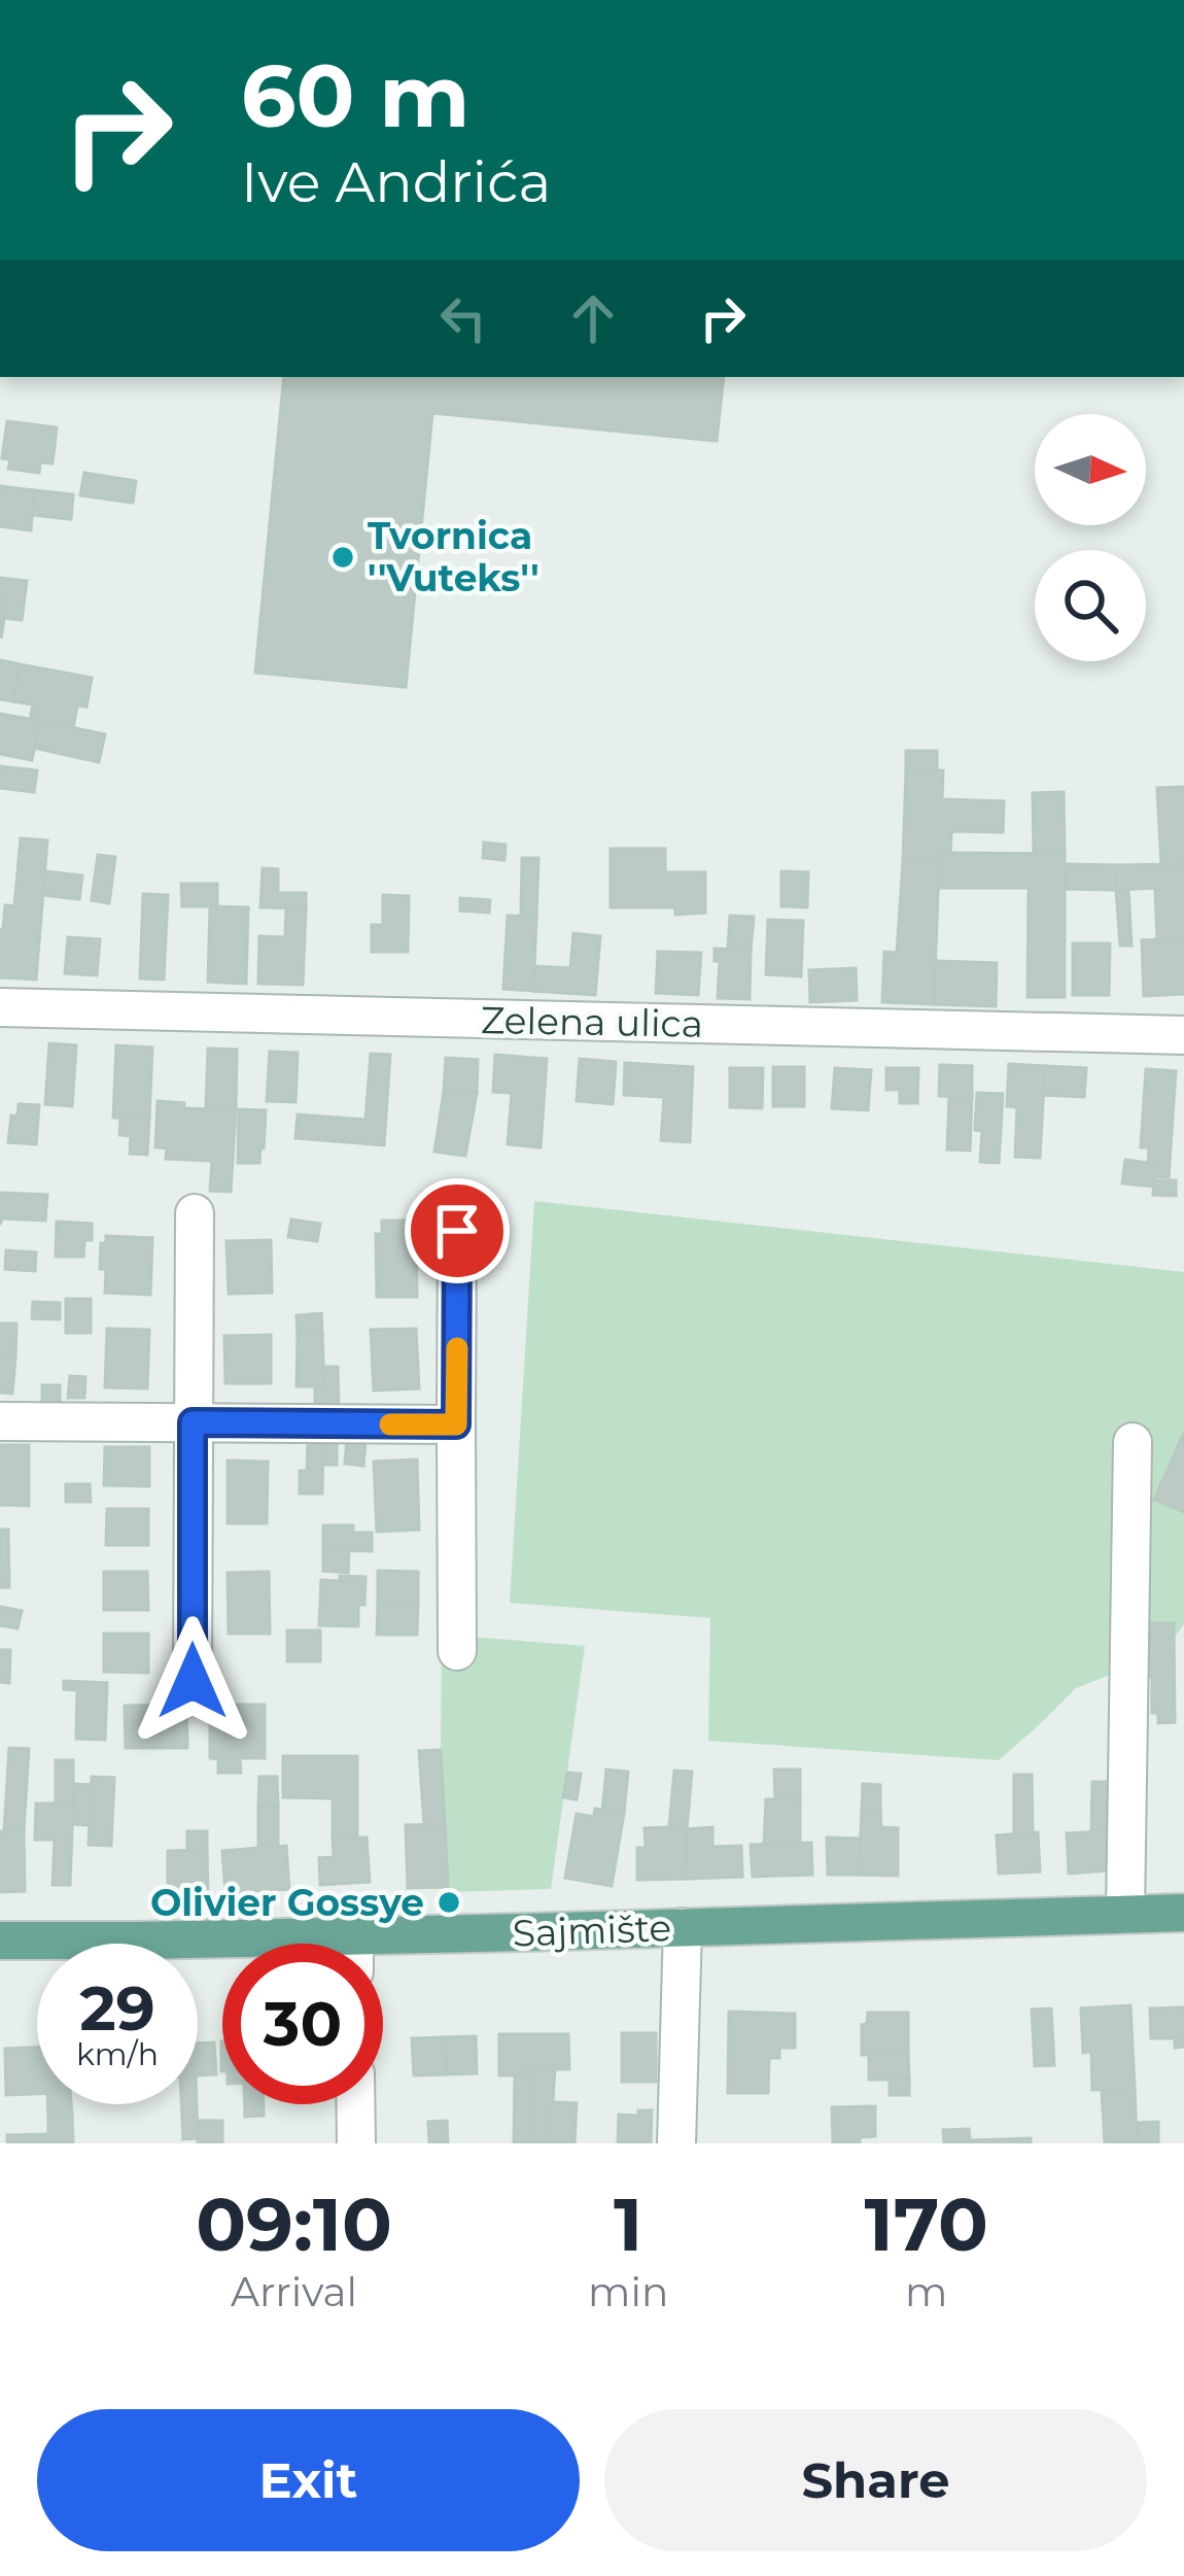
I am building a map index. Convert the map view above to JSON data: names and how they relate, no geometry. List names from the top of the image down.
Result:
{
  "streets": {
    "main road": ["Sajmište"],
    "street": ["Zelena ulica"]
  },
  "places": ["Tvornica ''Vuteks''", "Olivier Gossye"],
  "north": "right",
  "page": {
    "turn": ["60 m", "Ive Andrića"],
    "speed": "29 km/h",
    "limit": "30",
    "eta": [
      "09:10",
      "Arrival",
      "1",
      "min",
      "170",
      "m"
    ],
    "buttons": ["Exit", "Share"]
  }
}
